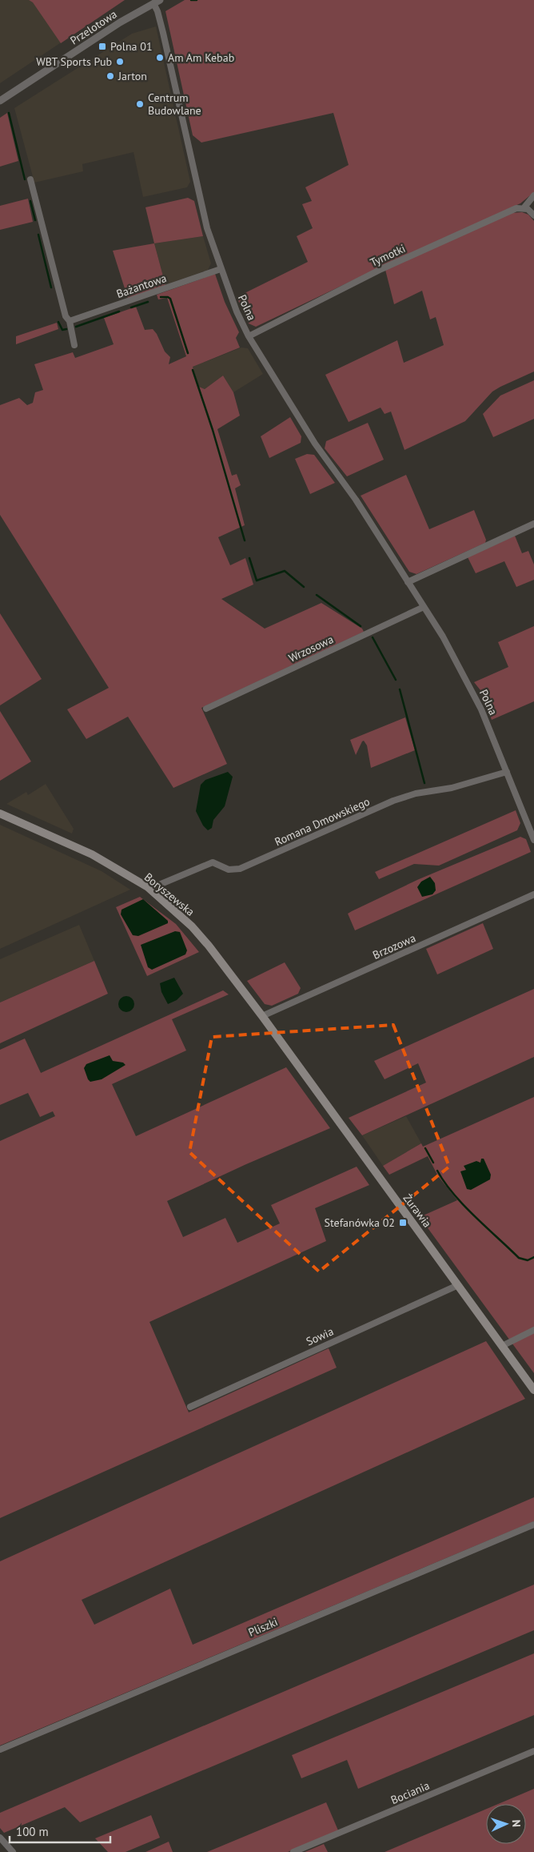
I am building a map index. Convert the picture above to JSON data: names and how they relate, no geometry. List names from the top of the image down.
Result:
{
  "streets": {
    "main road": ["Boryszewska", "Żurawia"],
    "street": [
      "Przelotowa",
      "Tymotki",
      "Bażantowa",
      "Polna",
      "Wrzosowa",
      "Romana Dmowskiego",
      "Brzozowa",
      "Sowia",
      "Pliszki",
      "Bociania"
    ]
  },
  "crossings": [
    ["Przelotowa", "Polna"],
    ["Tymotki", "Polna"],
    ["Bażantowa", "Polna"],
    ["Polna", "Wrzosowa"],
    ["Polna", "Romana Dmowskiego"],
    ["Romana Dmowskiego", "Boryszewska"],
    ["Boryszewska", "Brzozowa"],
    ["Boryszewska", "Żurawia"],
    ["Żurawia", "Sowia"]
  ],
  "places": {
    "transit": ["Polna 01", "Stefanówka 02"],
    "other": [
      "Am Am Kebab",
      "WBT Sports Pub",
      "Jarton",
      "Centrum Budowlane"
    ]
  },
  "scale_bar": "100 m",
  "north": "right"
}
